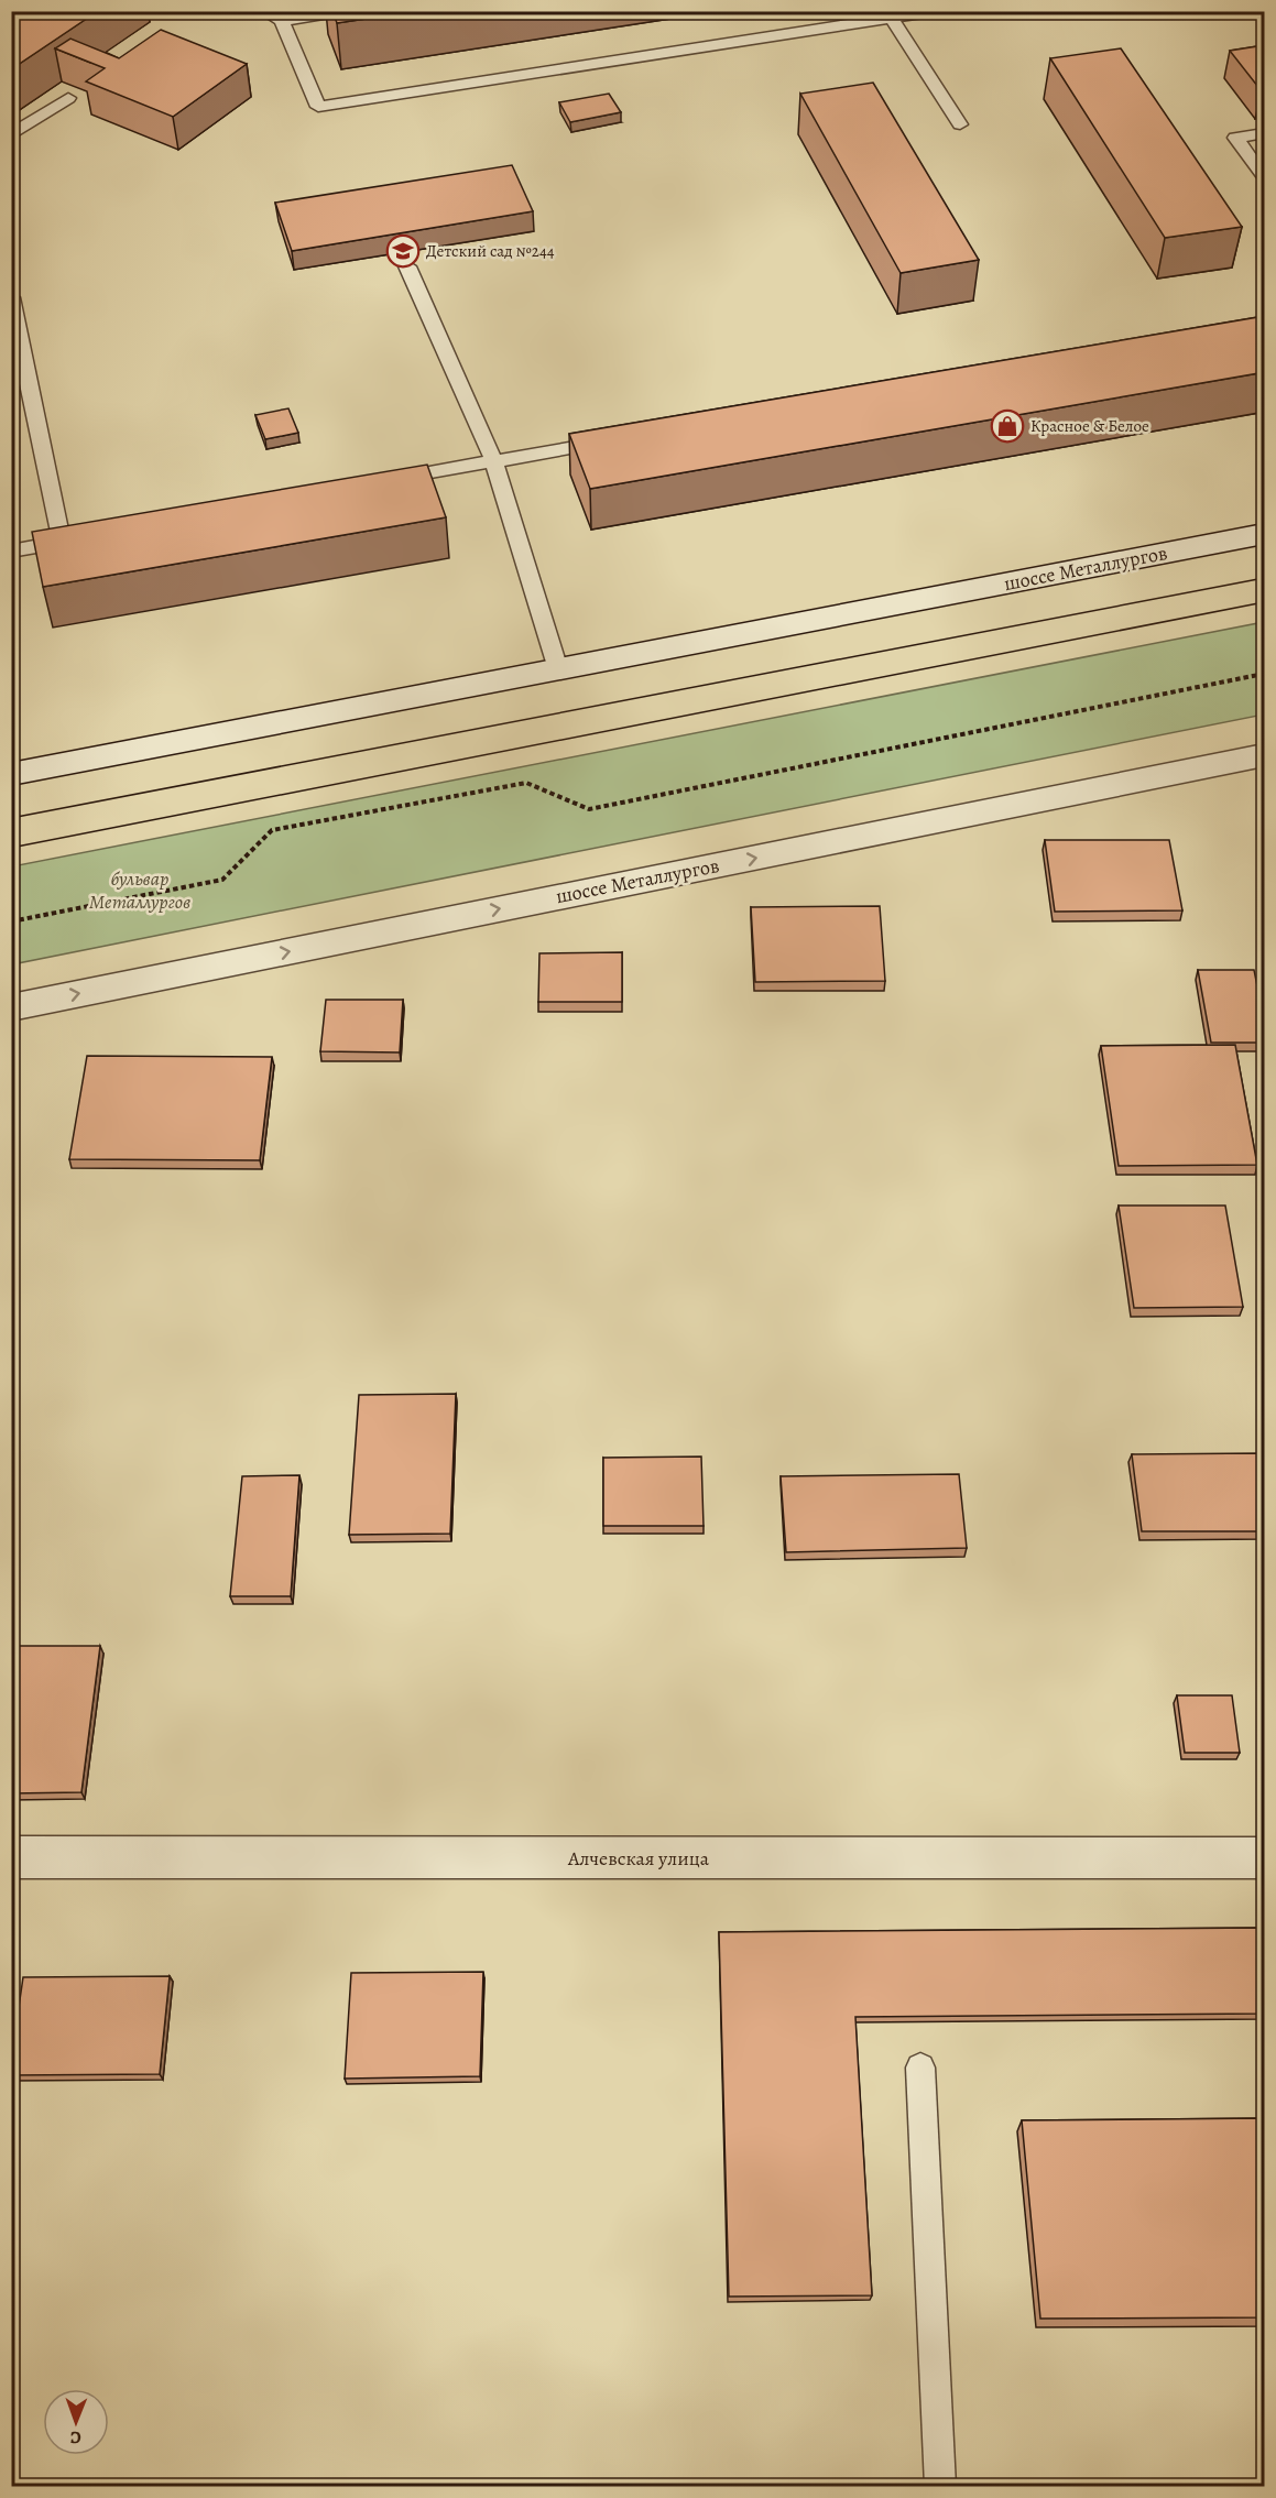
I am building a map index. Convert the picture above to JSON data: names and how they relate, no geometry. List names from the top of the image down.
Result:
{
  "streets": {
    "street": ["шоссе Металлургов", "Алчевская улица"]
  },
  "parks": ["бульвар Металлургов"],
  "places": {
    "school or university": ["Детский сад №244"],
    "shop": ["Красное & Белое"]
  },
  "north": "bottom"
}
